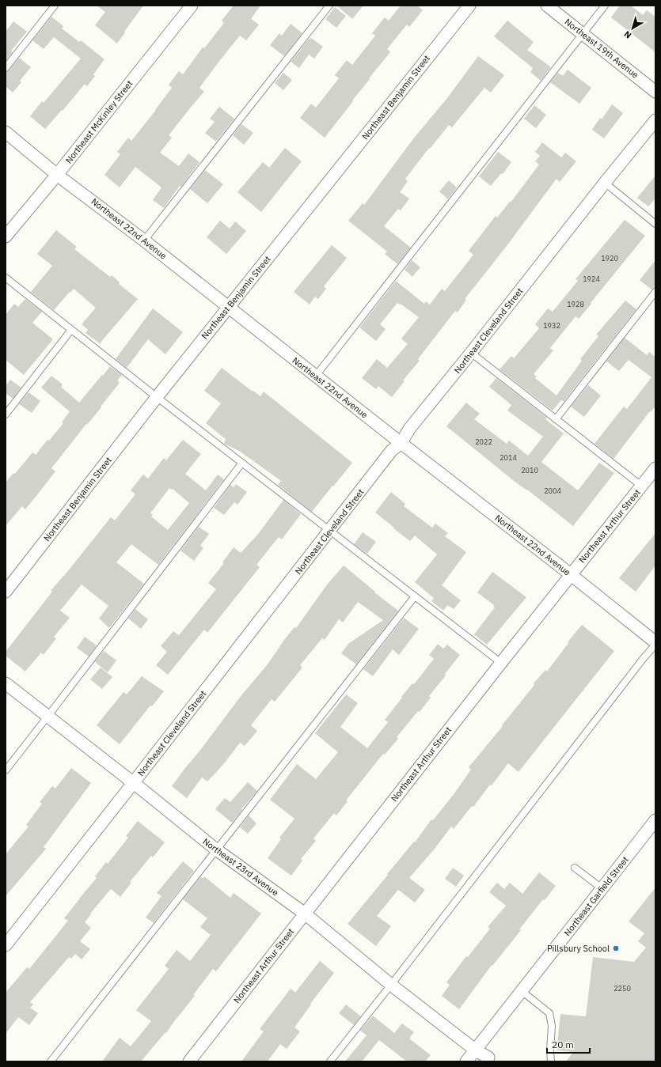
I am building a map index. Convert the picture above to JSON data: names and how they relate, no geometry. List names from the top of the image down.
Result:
{
  "streets": {
    "street": [
      "Northeast 19th Avenue",
      "Northeast Benjamin Street",
      "Northeast McKinley Street",
      "Northeast 22nd Avenue",
      "Northeast Cleveland Street",
      "Northeast Arthur Street",
      "Northeast 23rd Avenue",
      "Northeast Garfield Street"
    ]
  },
  "crossings": [
    ["Northeast Benjamin Street", "Northeast 22nd Avenue"],
    ["Northeast McKinley Street", "Northeast 22nd Avenue"],
    ["Northeast 22nd Avenue", "Northeast Cleveland Street"],
    ["Northeast 22nd Avenue", "Northeast Arthur Street"],
    ["Northeast Cleveland Street", "Northeast 23rd Avenue"],
    ["Northeast Arthur Street", "Northeast 23rd Avenue"],
    ["Northeast 23rd Avenue", "Northeast Garfield Street"]
  ],
  "places": ["Pillsbury School"],
  "house_numbers": [
    "1920",
    "1924",
    "1928",
    "1932",
    "2022",
    "2014",
    "2010",
    "2004",
    "2250"
  ],
  "scale_bar": "20 m",
  "north": "bottom left"
}
